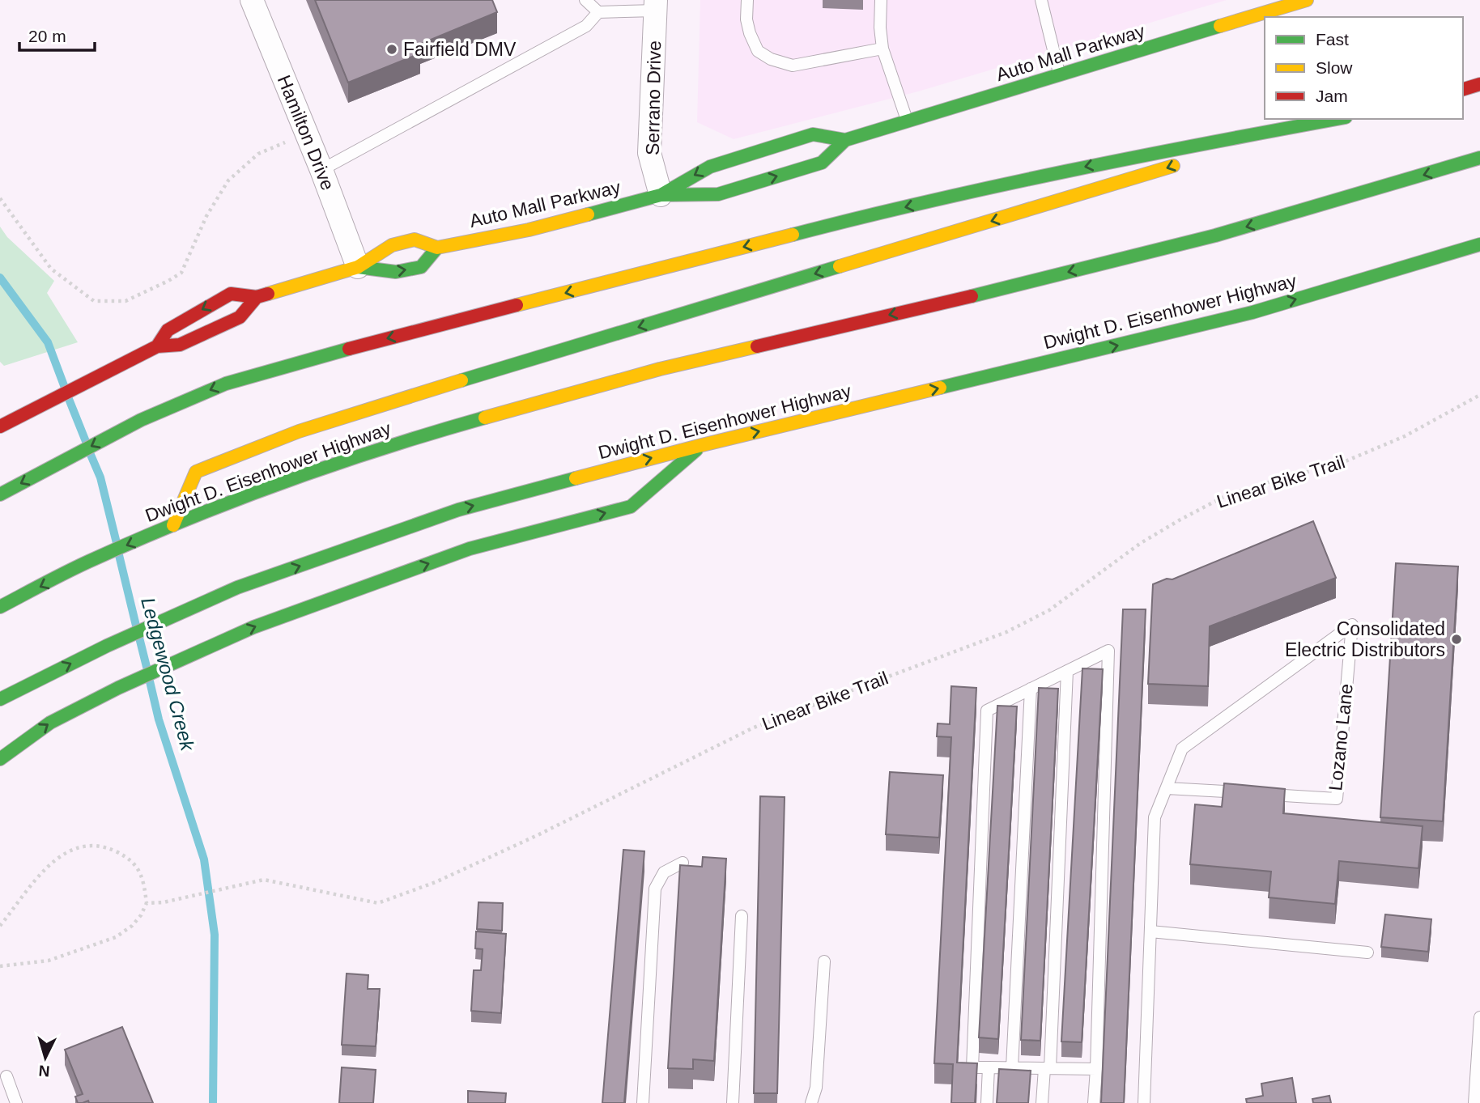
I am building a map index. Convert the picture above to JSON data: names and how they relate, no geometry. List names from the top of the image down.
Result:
{
  "streets": {
    "main road": ["Auto Mall Parkway", "Dwight D. Eisenhower Highway"],
    "street": ["Serrano Drive", "Hamilton Drive"],
    "lane": ["Lozano Lane"],
    "path": ["Linear Bike Trail"]
  },
  "crossings": [
    ["Auto Mall Parkway", "Serrano Drive"],
    ["Auto Mall Parkway", "Hamilton Drive"]
  ],
  "water": ["Ledgewood Creek"],
  "places": ["Fairfield DMV", "Consolidated Electric Distributors"],
  "legend": ["Fast", "Slow", "Jam"],
  "scale_bar": "20 m",
  "north": "bottom"
}
